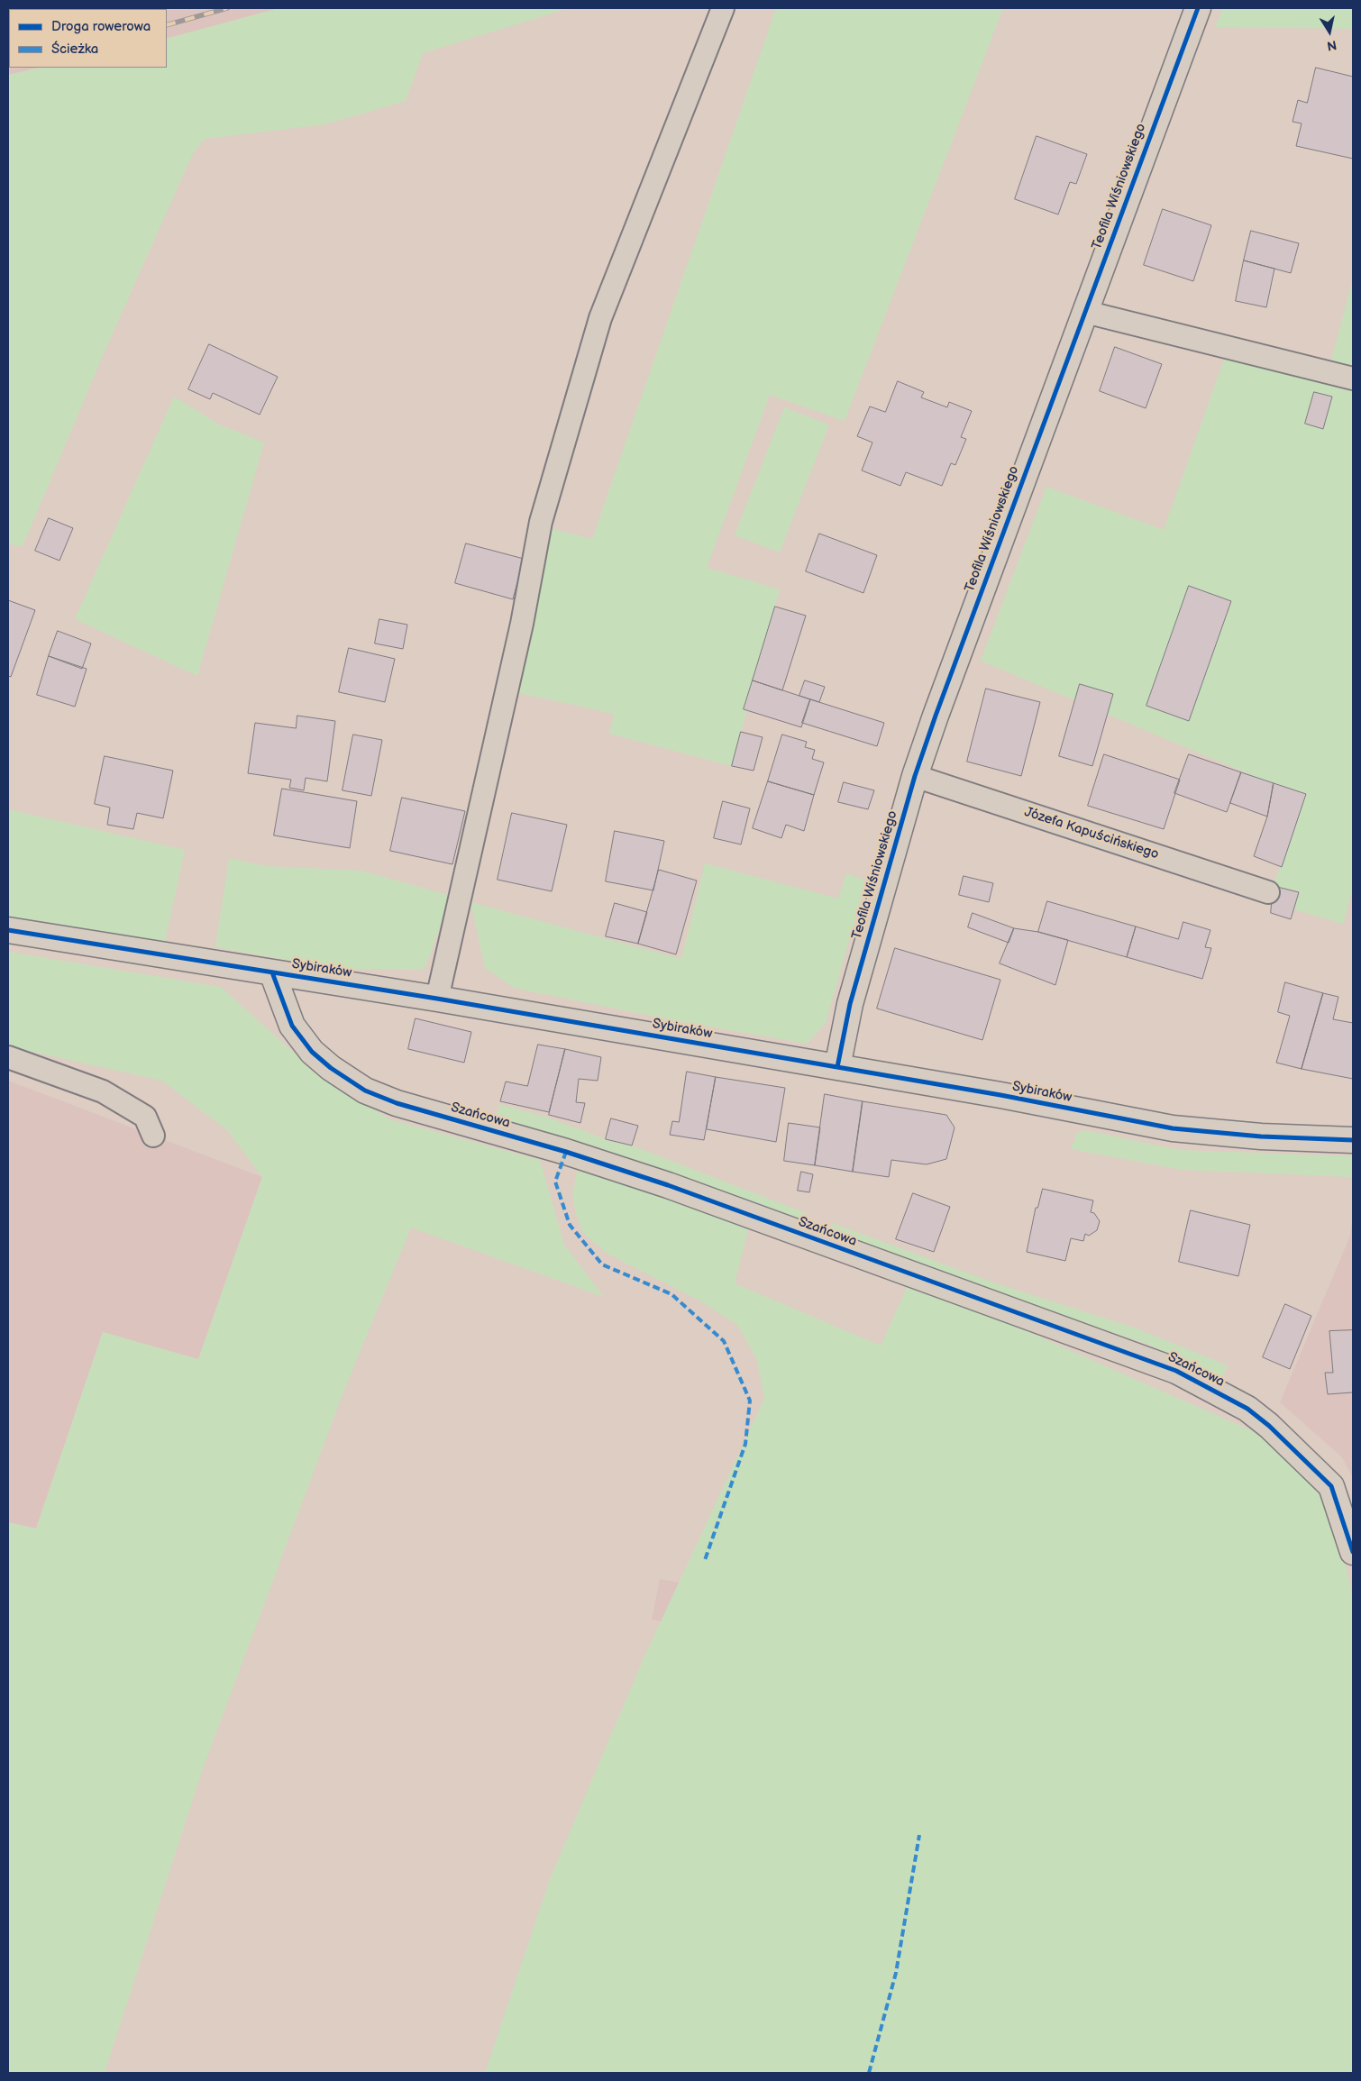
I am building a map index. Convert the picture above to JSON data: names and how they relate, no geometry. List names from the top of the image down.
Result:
{
  "streets": {
    "street": ["Teofila Wiśniowskiego", "Sybiraków", "Szańcowa"],
    "lane": ["Józefa Kapuścińskiego"]
  },
  "crossings": [
    ["Teofila Wiśniowskiego", "Józefa Kapuścińskiego"],
    ["Teofila Wiśniowskiego", "Sybiraków"],
    ["Sybiraków", "Szańcowa"]
  ],
  "legend": ["Droga rowerowa", "Ścieżka"],
  "north": "bottom"
}
